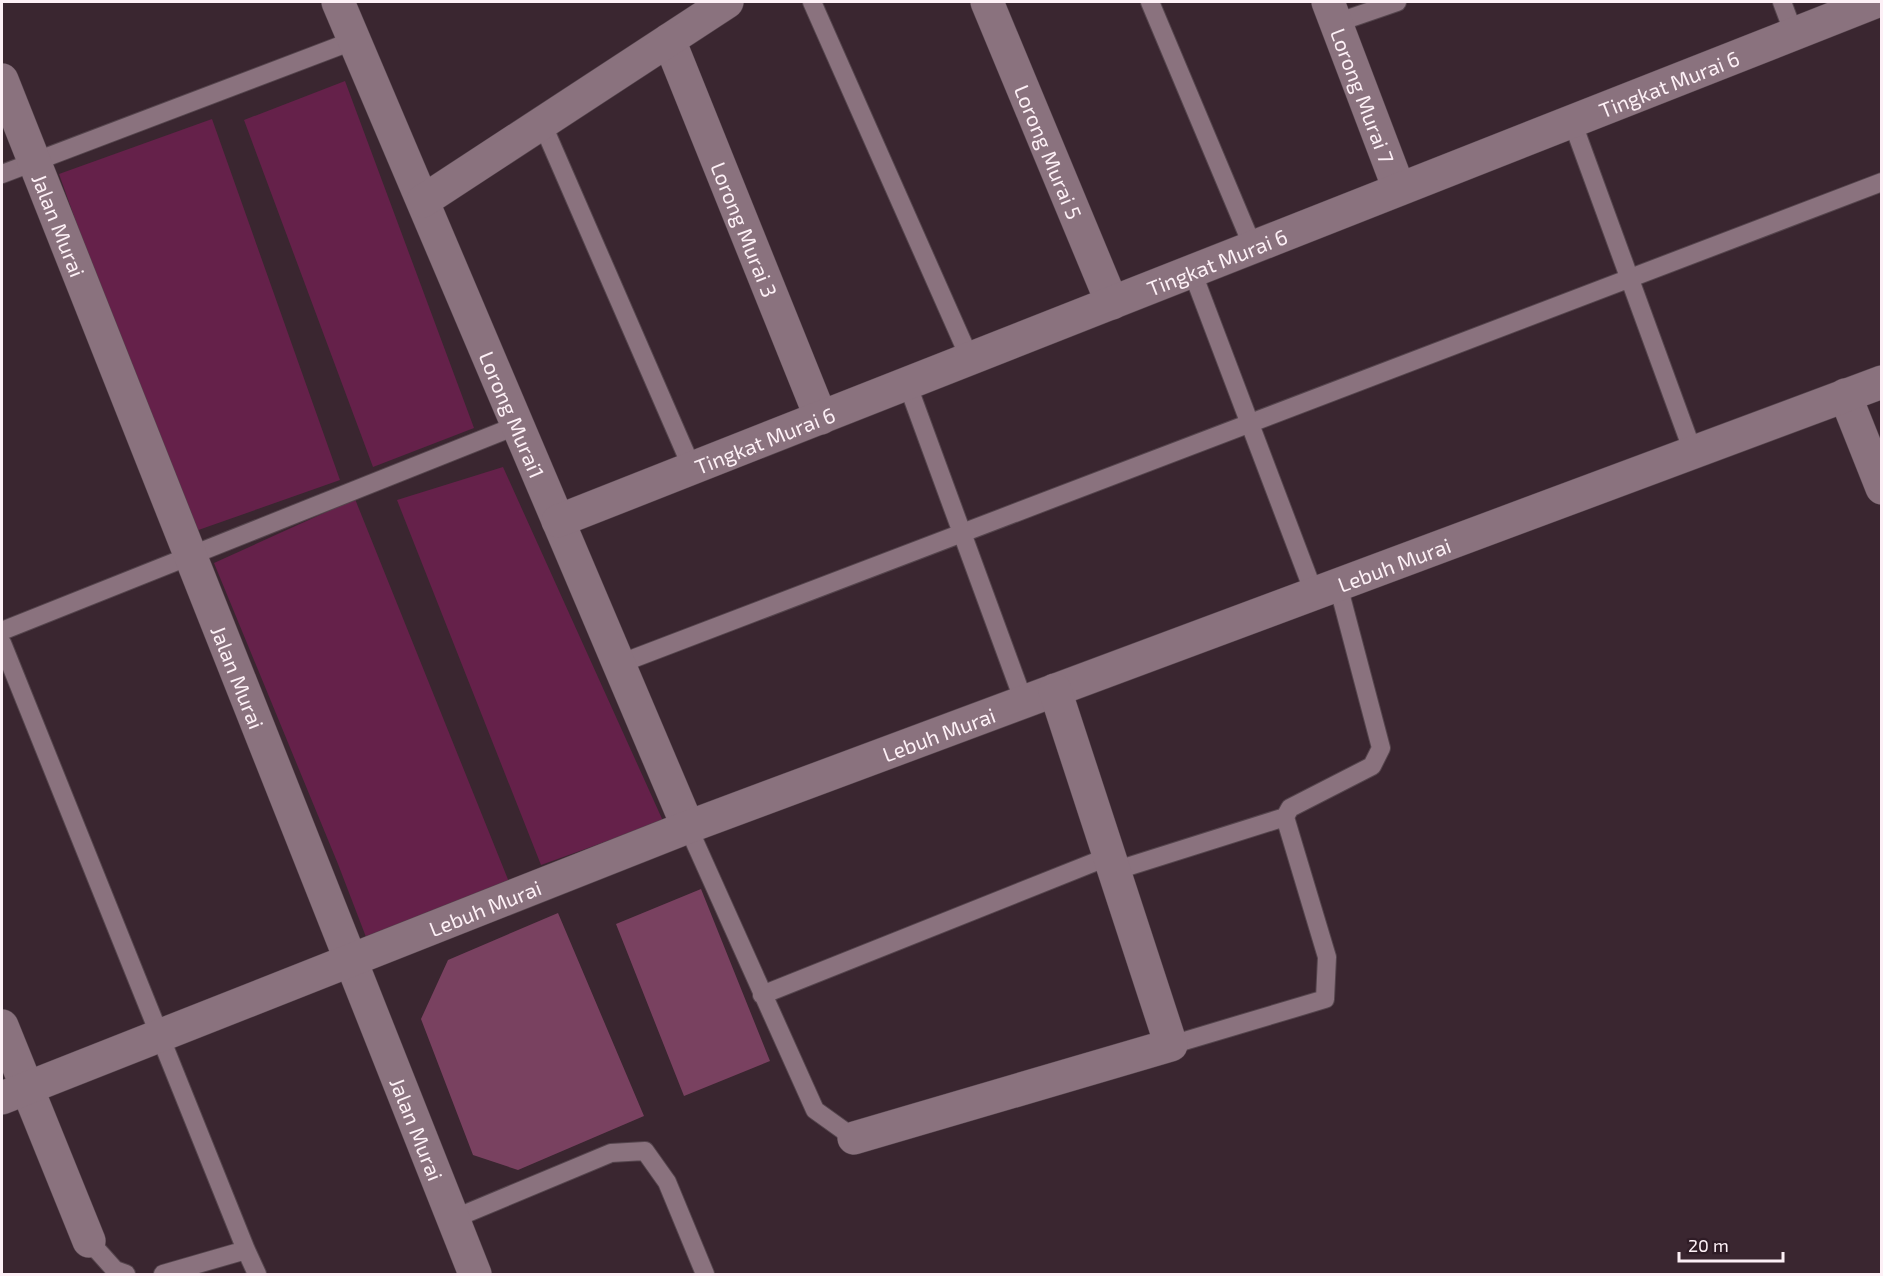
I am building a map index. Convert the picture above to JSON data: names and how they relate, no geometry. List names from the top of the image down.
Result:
{
  "streets": {
    "street": [
      "Tingkat Murai 6",
      "Lorong Murai 7",
      "Lorong Murai 5",
      "Jalan Murai",
      "Lorong Murai 3",
      "Lorong Murai1",
      "Lebuh Murai"
    ]
  },
  "crossings": [
    ["Tingkat Murai 6", "Lorong Murai 7"],
    ["Tingkat Murai 6", "Lorong Murai 5"],
    ["Tingkat Murai 6", "Lorong Murai 3"],
    ["Tingkat Murai 6", "Lorong Murai1"],
    ["Jalan Murai", "Lebuh Murai"],
    ["Lorong Murai1", "Lebuh Murai"]
  ],
  "scale_bar": "20 m"
}
